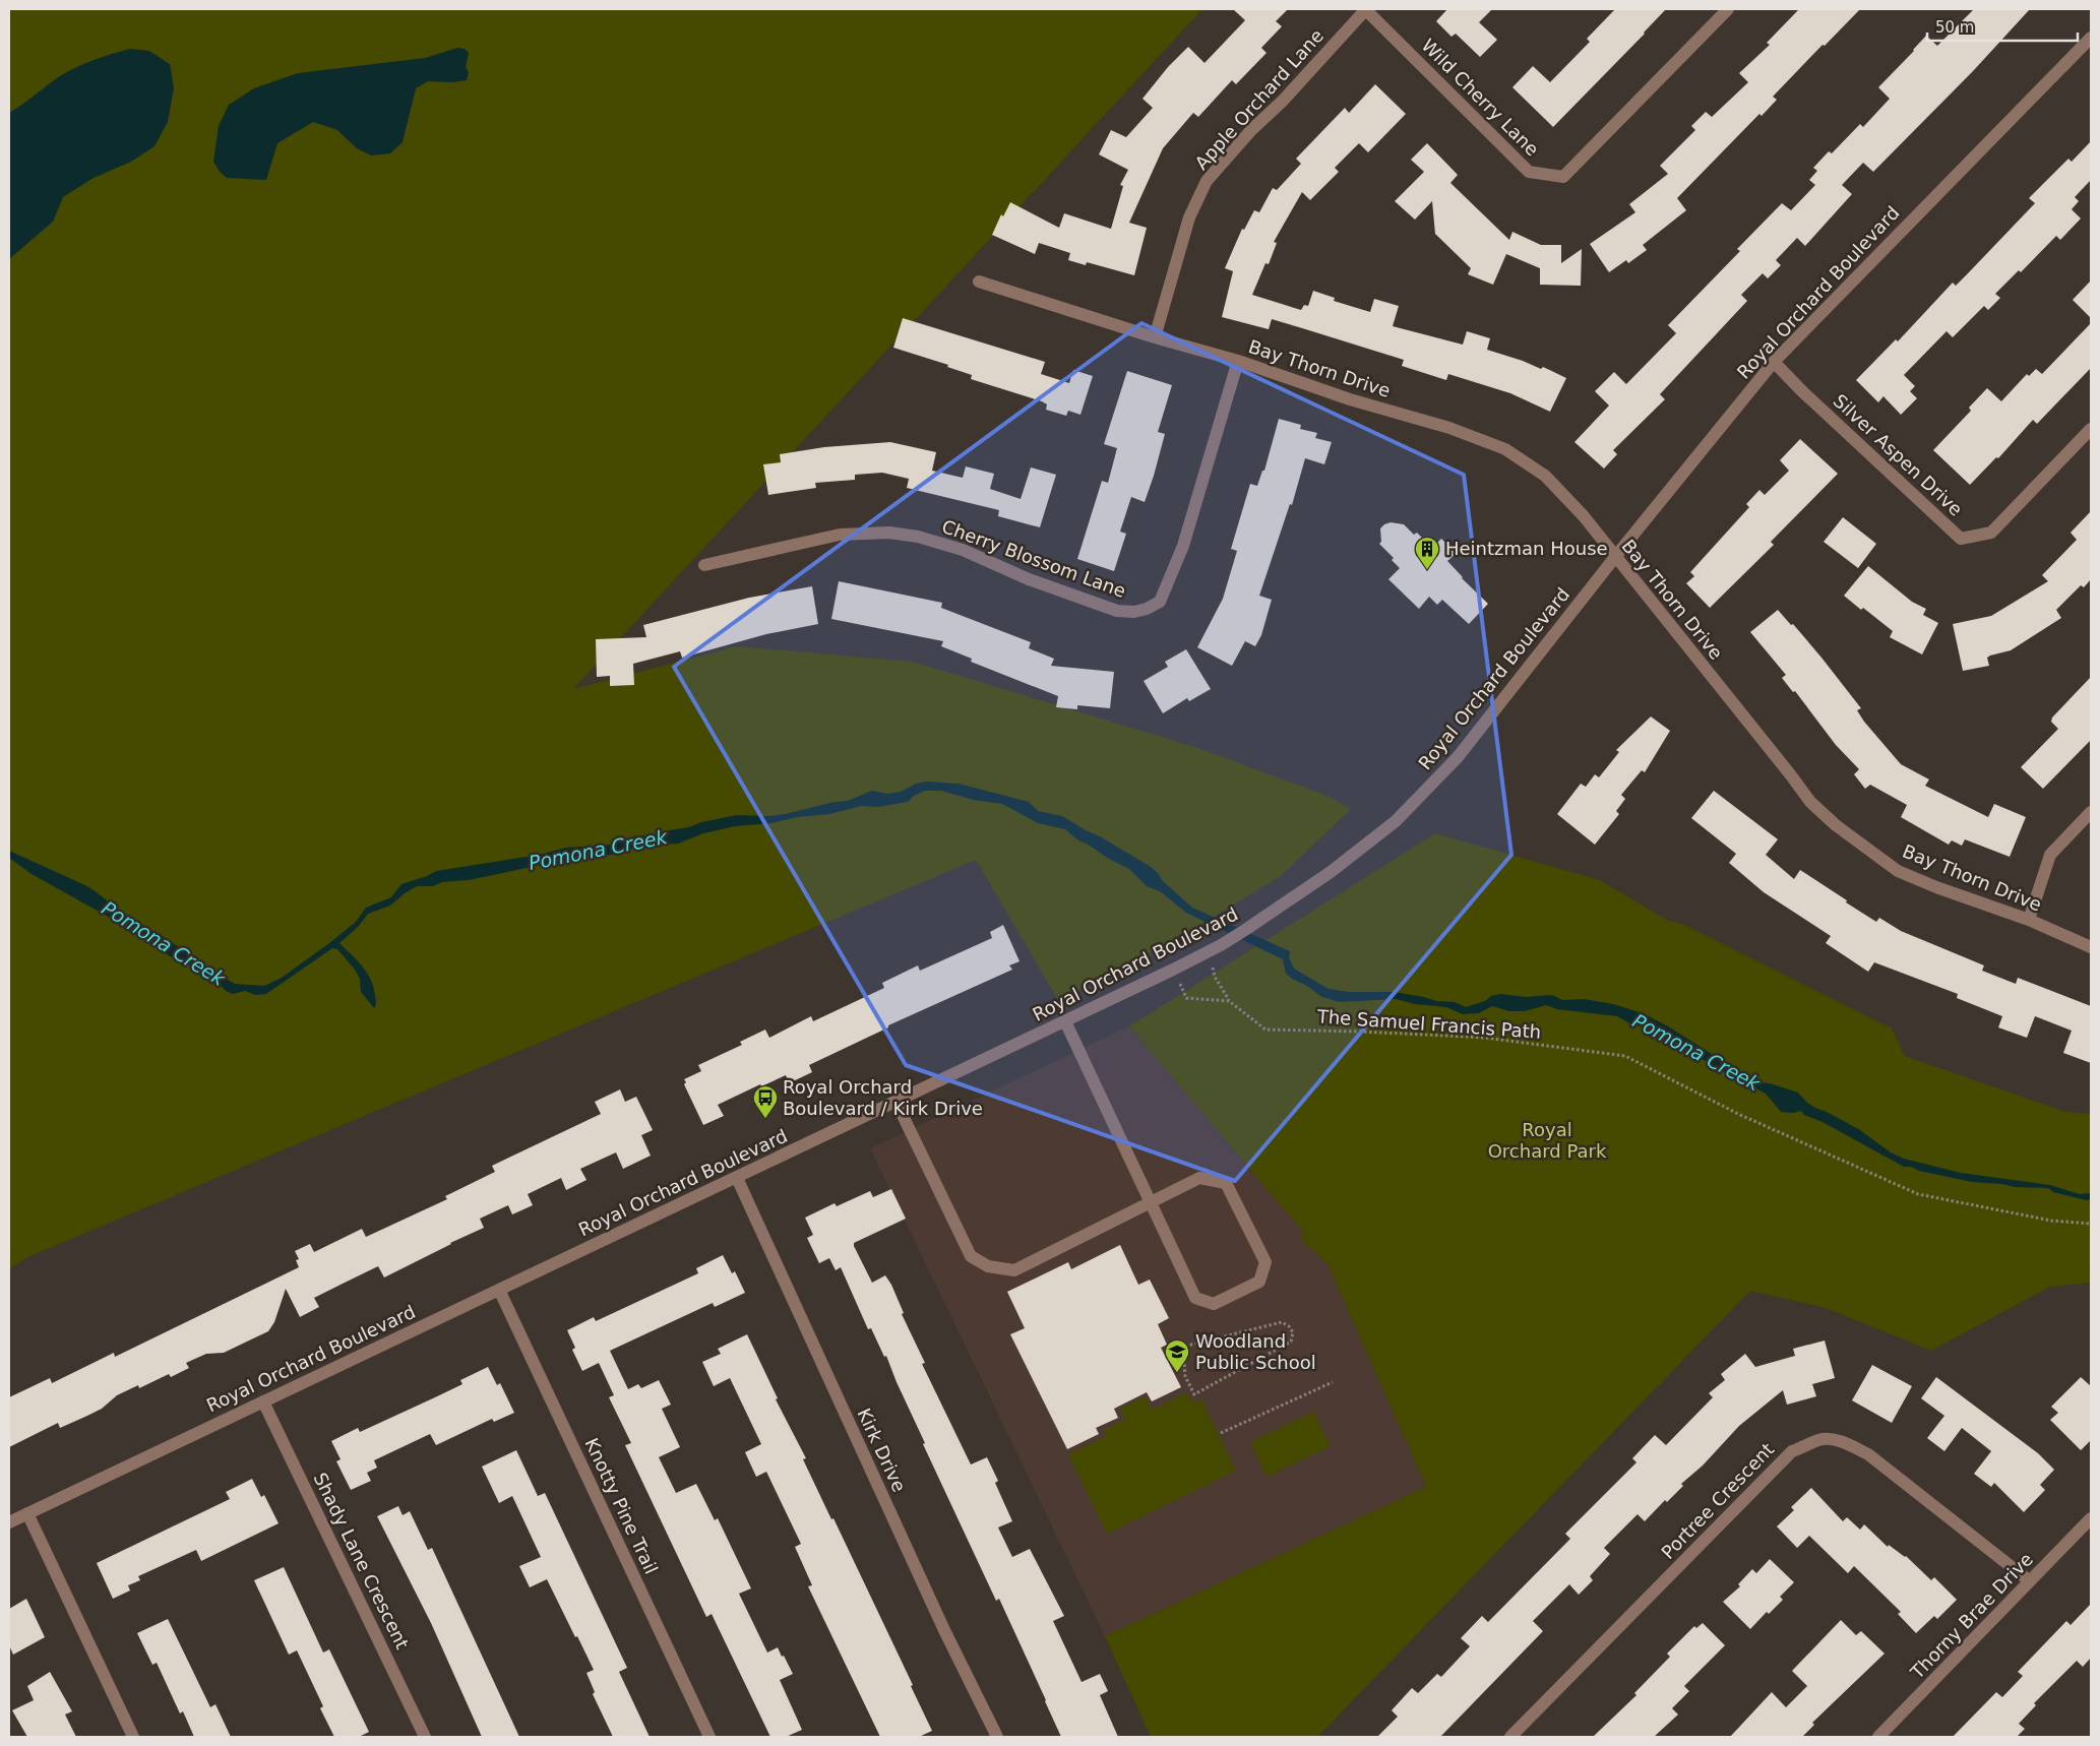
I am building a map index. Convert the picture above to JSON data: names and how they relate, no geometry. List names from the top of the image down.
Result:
{
  "streets": {
    "street": [
      "Wild Cherry Lane",
      "Apple Orchard Lane",
      "Royal Orchard Boulevard",
      "Bay Thorn Drive",
      "Silver Aspen Drive",
      "Cherry Blossom Lane",
      "Kirk Drive",
      "Portree Crescent",
      "Knotty Pine Trail",
      "Shady Lane Crescent",
      "Thorny Brae Drive"
    ],
    "path": ["The Samuel Francis Path"]
  },
  "crossings": [
    ["Wild Cherry Lane", "Apple Orchard Lane"],
    ["Apple Orchard Lane", "Bay Thorn Drive"],
    ["Royal Orchard Boulevard", "Bay Thorn Drive"],
    ["Royal Orchard Boulevard", "Silver Aspen Drive"],
    ["Royal Orchard Boulevard", "The Samuel Francis Path"],
    ["Royal Orchard Boulevard", "Kirk Drive"],
    ["Royal Orchard Boulevard", "Knotty Pine Trail"],
    ["Royal Orchard Boulevard", "Shady Lane Crescent"],
    ["Bay Thorn Drive", "Cherry Blossom Lane"],
    ["Portree Crescent", "Thorny Brae Drive"]
  ],
  "water": ["Pomona Creek"],
  "parks": ["Royal Orchard Park"],
  "places": {
    "building": ["Heintzman House"],
    "bus stop": ["Royal Orchard Boulevard / Kirk Drive"],
    "school or university": ["Woodland Public School"]
  },
  "scale_bar": "50 m"
}
